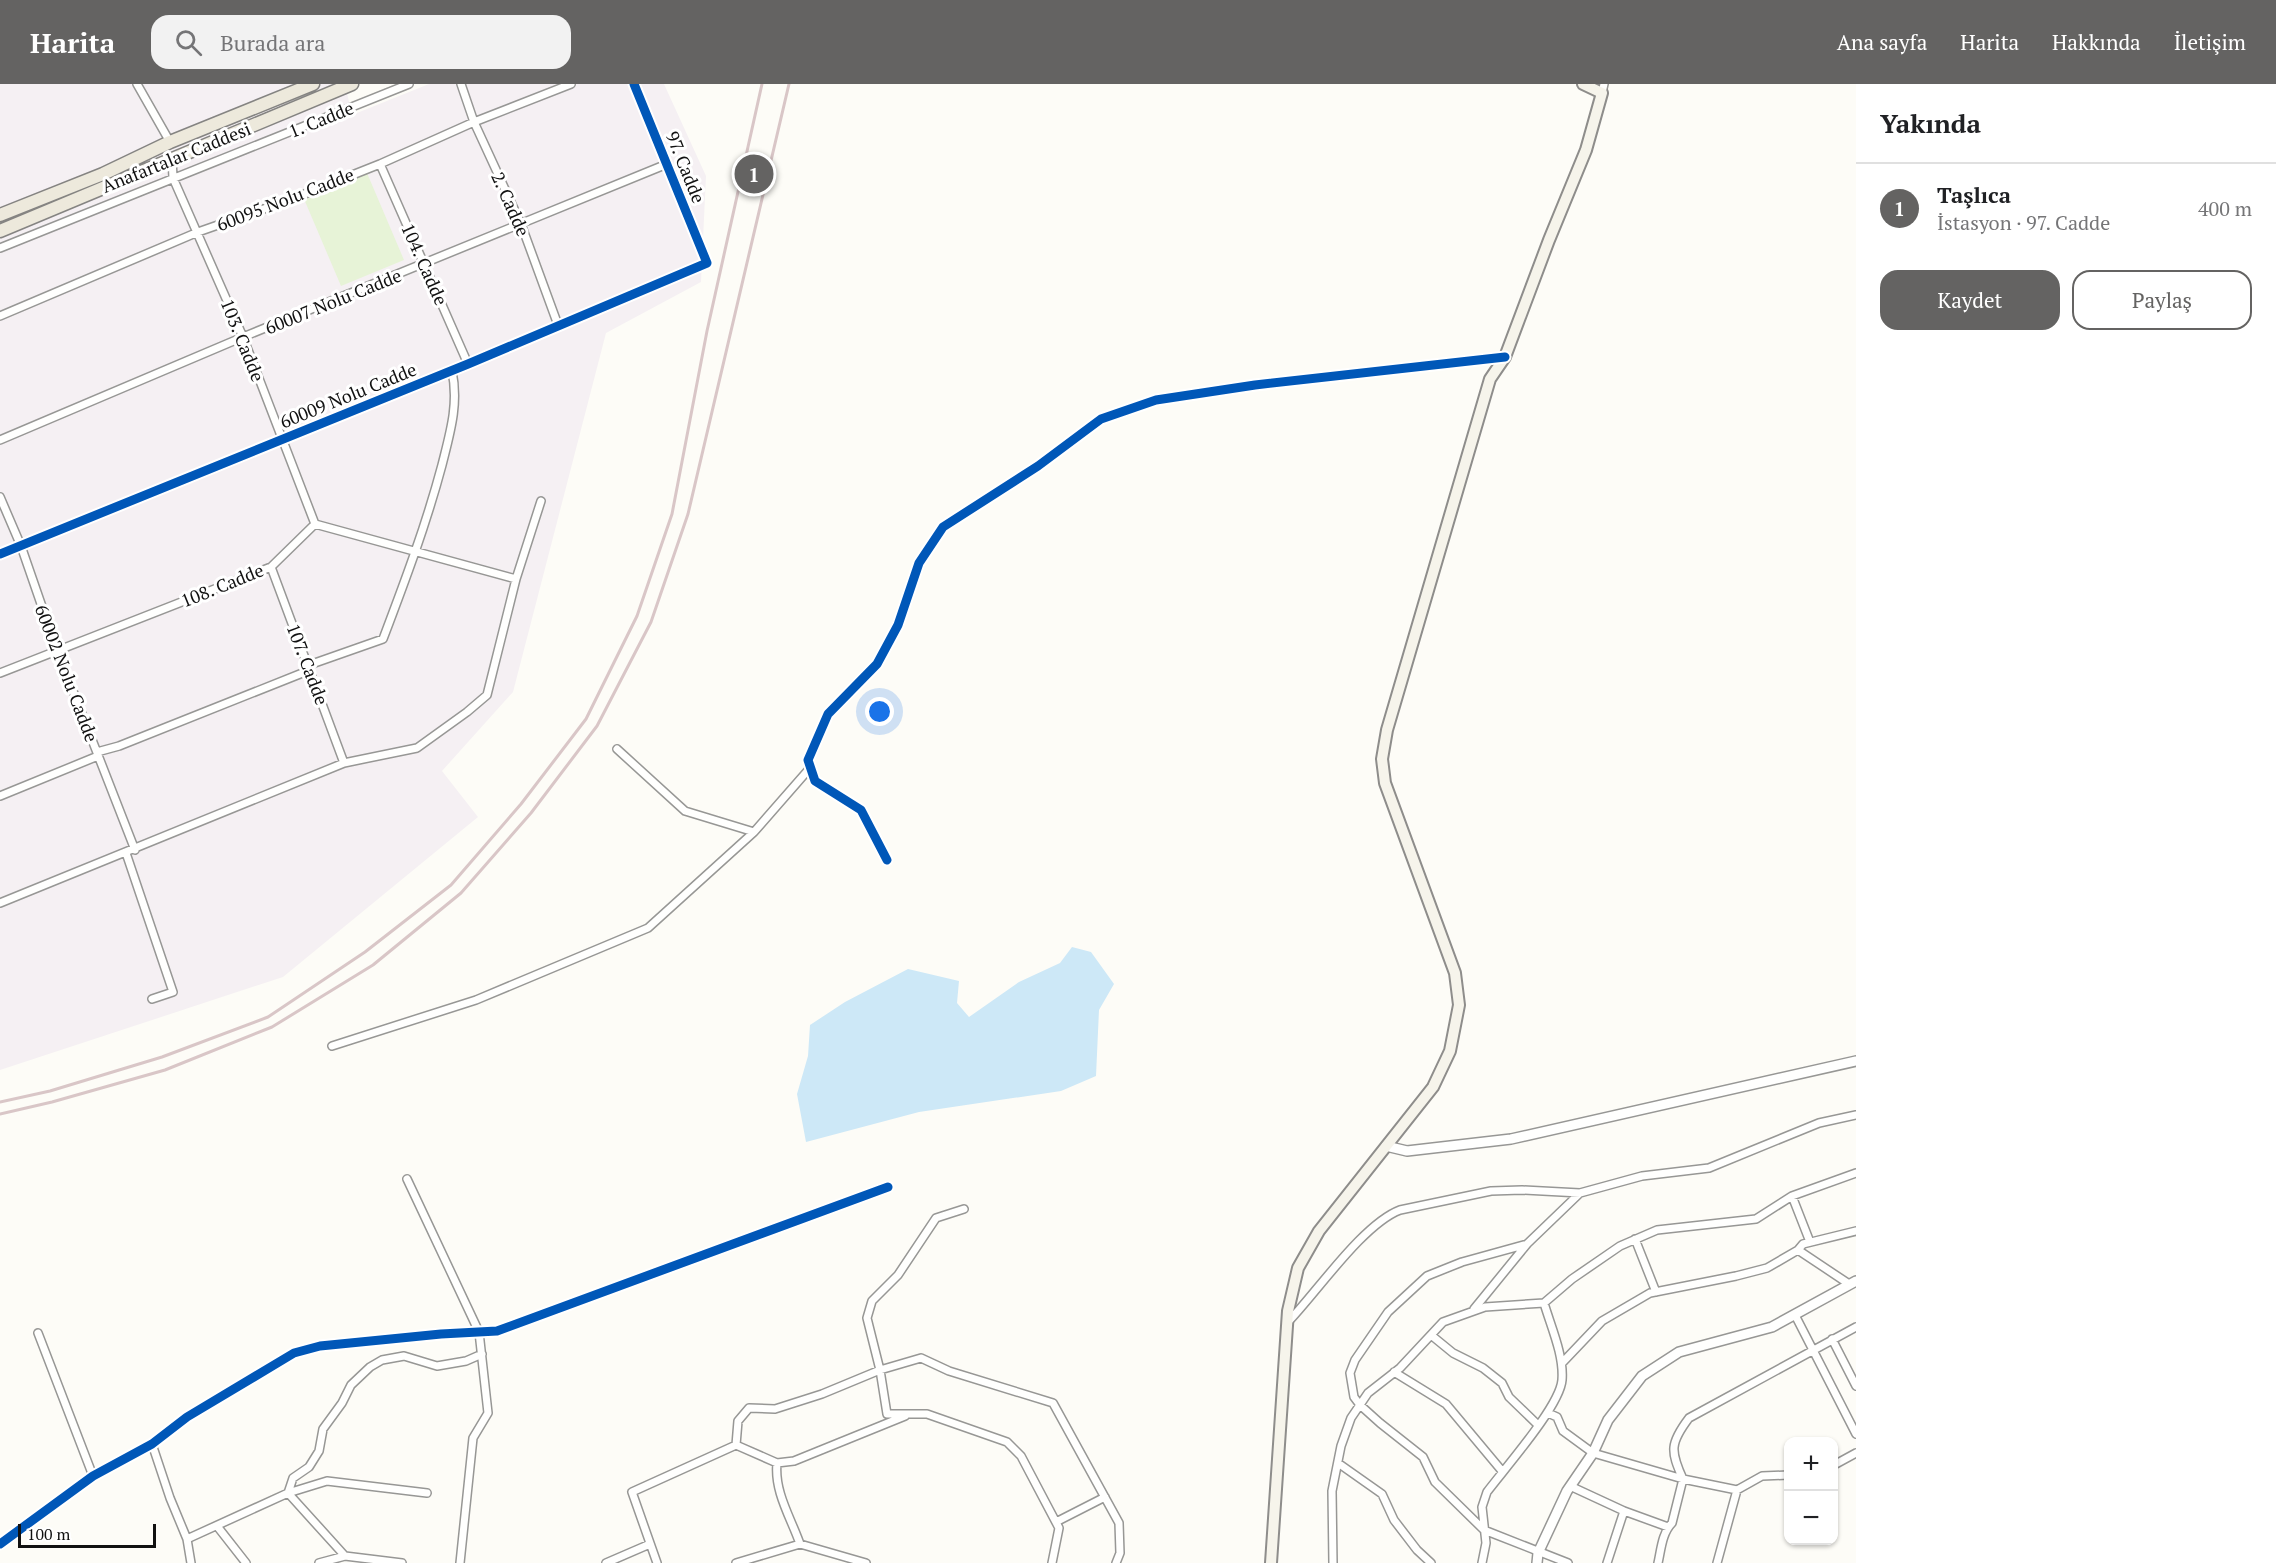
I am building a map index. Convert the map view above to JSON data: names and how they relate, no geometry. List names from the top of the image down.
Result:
{
  "streets": {
    "main road": ["Anafartalar Caddesi"],
    "street": [
      "1. Cadde",
      "97. Cadde",
      "60095 Nolu Cadde",
      "2. Cadde",
      "104. Cadde",
      "60007 Nolu Cadde",
      "103. Cadde",
      "60009 Nolu Cadde",
      "108. Cadde",
      "107. Cadde",
      "60002 Nolu Cadde"
    ]
  },
  "crossings": [
    ["1. Cadde", "103. Cadde"],
    ["Anafartalar Caddesi", "103. Cadde"],
    ["97. Cadde", "60007 Nolu Cadde"],
    ["97. Cadde", "60009 Nolu Cadde"],
    ["60095 Nolu Cadde", "2. Cadde"],
    ["60095 Nolu Cadde", "104. Cadde"],
    ["60095 Nolu Cadde", "103. Cadde"],
    ["2. Cadde", "60007 Nolu Cadde"],
    ["2. Cadde", "60009 Nolu Cadde"],
    ["104. Cadde", "60007 Nolu Cadde"],
    ["104. Cadde", "60009 Nolu Cadde"],
    ["60007 Nolu Cadde", "103. Cadde"],
    ["103. Cadde", "60009 Nolu Cadde"],
    ["103. Cadde", "108. Cadde"],
    ["60009 Nolu Cadde", "60002 Nolu Cadde"],
    ["108. Cadde", "107. Cadde"],
    ["108. Cadde", "60002 Nolu Cadde"]
  ],
  "scale_bar": "100 m",
  "page": {
    "header": "Harita",
    "search": "Burada ara",
    "nav": [
      "Ana sayfa",
      "Harita",
      "Hakkında",
      "İletişim"
    ],
    "heading": "Yakında",
    "pins": "1",
    "list": [
      {
        "mark": "1",
        "name": "Taşlıca",
        "note": "İstasyon · 97. Cadde",
        "value": "400 m"
      }
    ],
    "buttons": ["Kaydet", "Paylaş"],
    "map_buttons": ["+", "−"],
    "scale": "100 m"
  }
}
